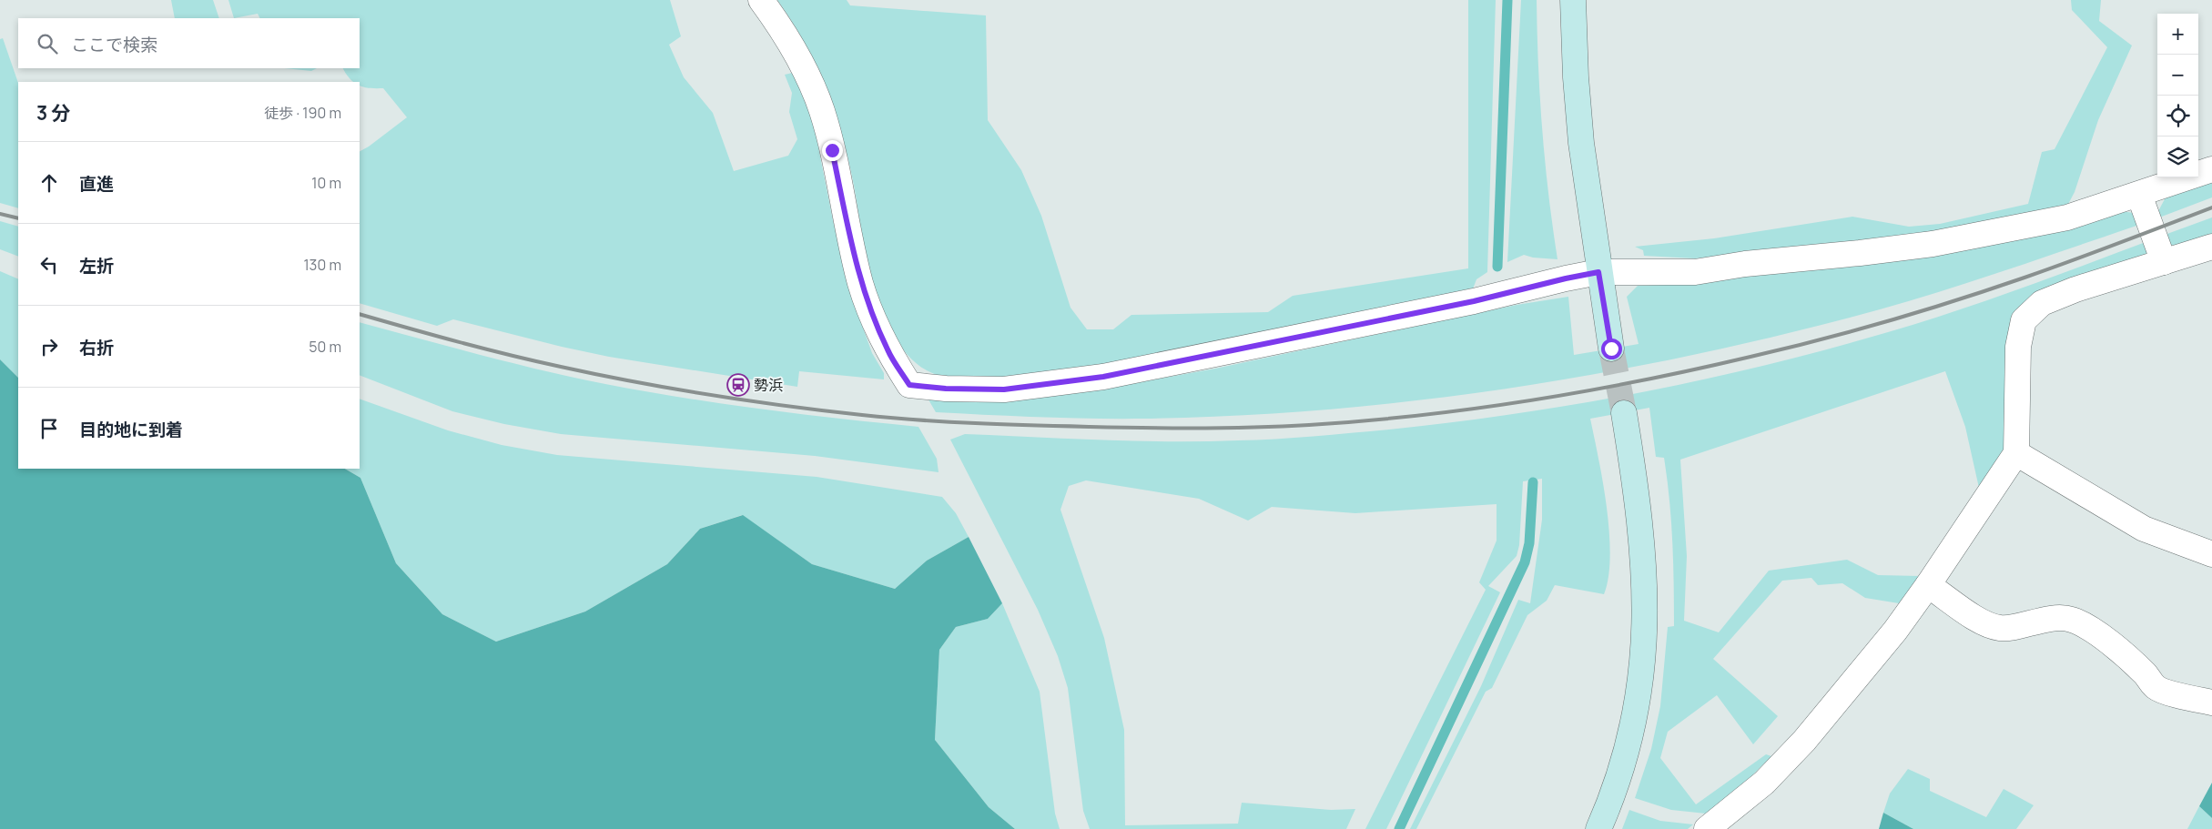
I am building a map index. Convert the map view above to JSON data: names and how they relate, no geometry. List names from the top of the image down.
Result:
{
  "places": {
    "station": ["勢浜"]
  },
  "page": {
    "map_buttons": ["+", "−"],
    "search": "ここで検索",
    "heading": ["3 分", "徒歩 · 190 m"],
    "list": [
      ["直進", "10 m"],
      ["左折", "130 m"],
      ["右折", "50 m"],
      "目的地に到着"
    ]
  }
}
